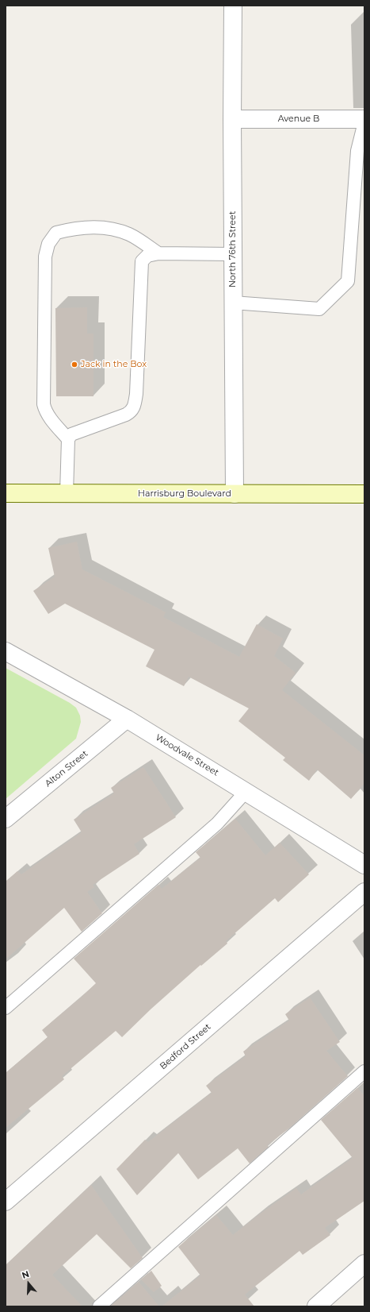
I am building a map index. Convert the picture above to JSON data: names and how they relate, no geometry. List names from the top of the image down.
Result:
{
  "streets": {
    "main road": ["Harrisburg Boulevard"],
    "street": [
      "Avenue B",
      "North 76th Street",
      "Woodvale Street",
      "Alton Street",
      "Bedford Street"
    ]
  },
  "crossings": [
    ["Avenue B", "North 76th Street"],
    ["North 76th Street", "Harrisburg Boulevard"],
    ["Woodvale Street", "Alton Street"]
  ],
  "places": ["Jack in the Box"],
  "north": "top"
}
